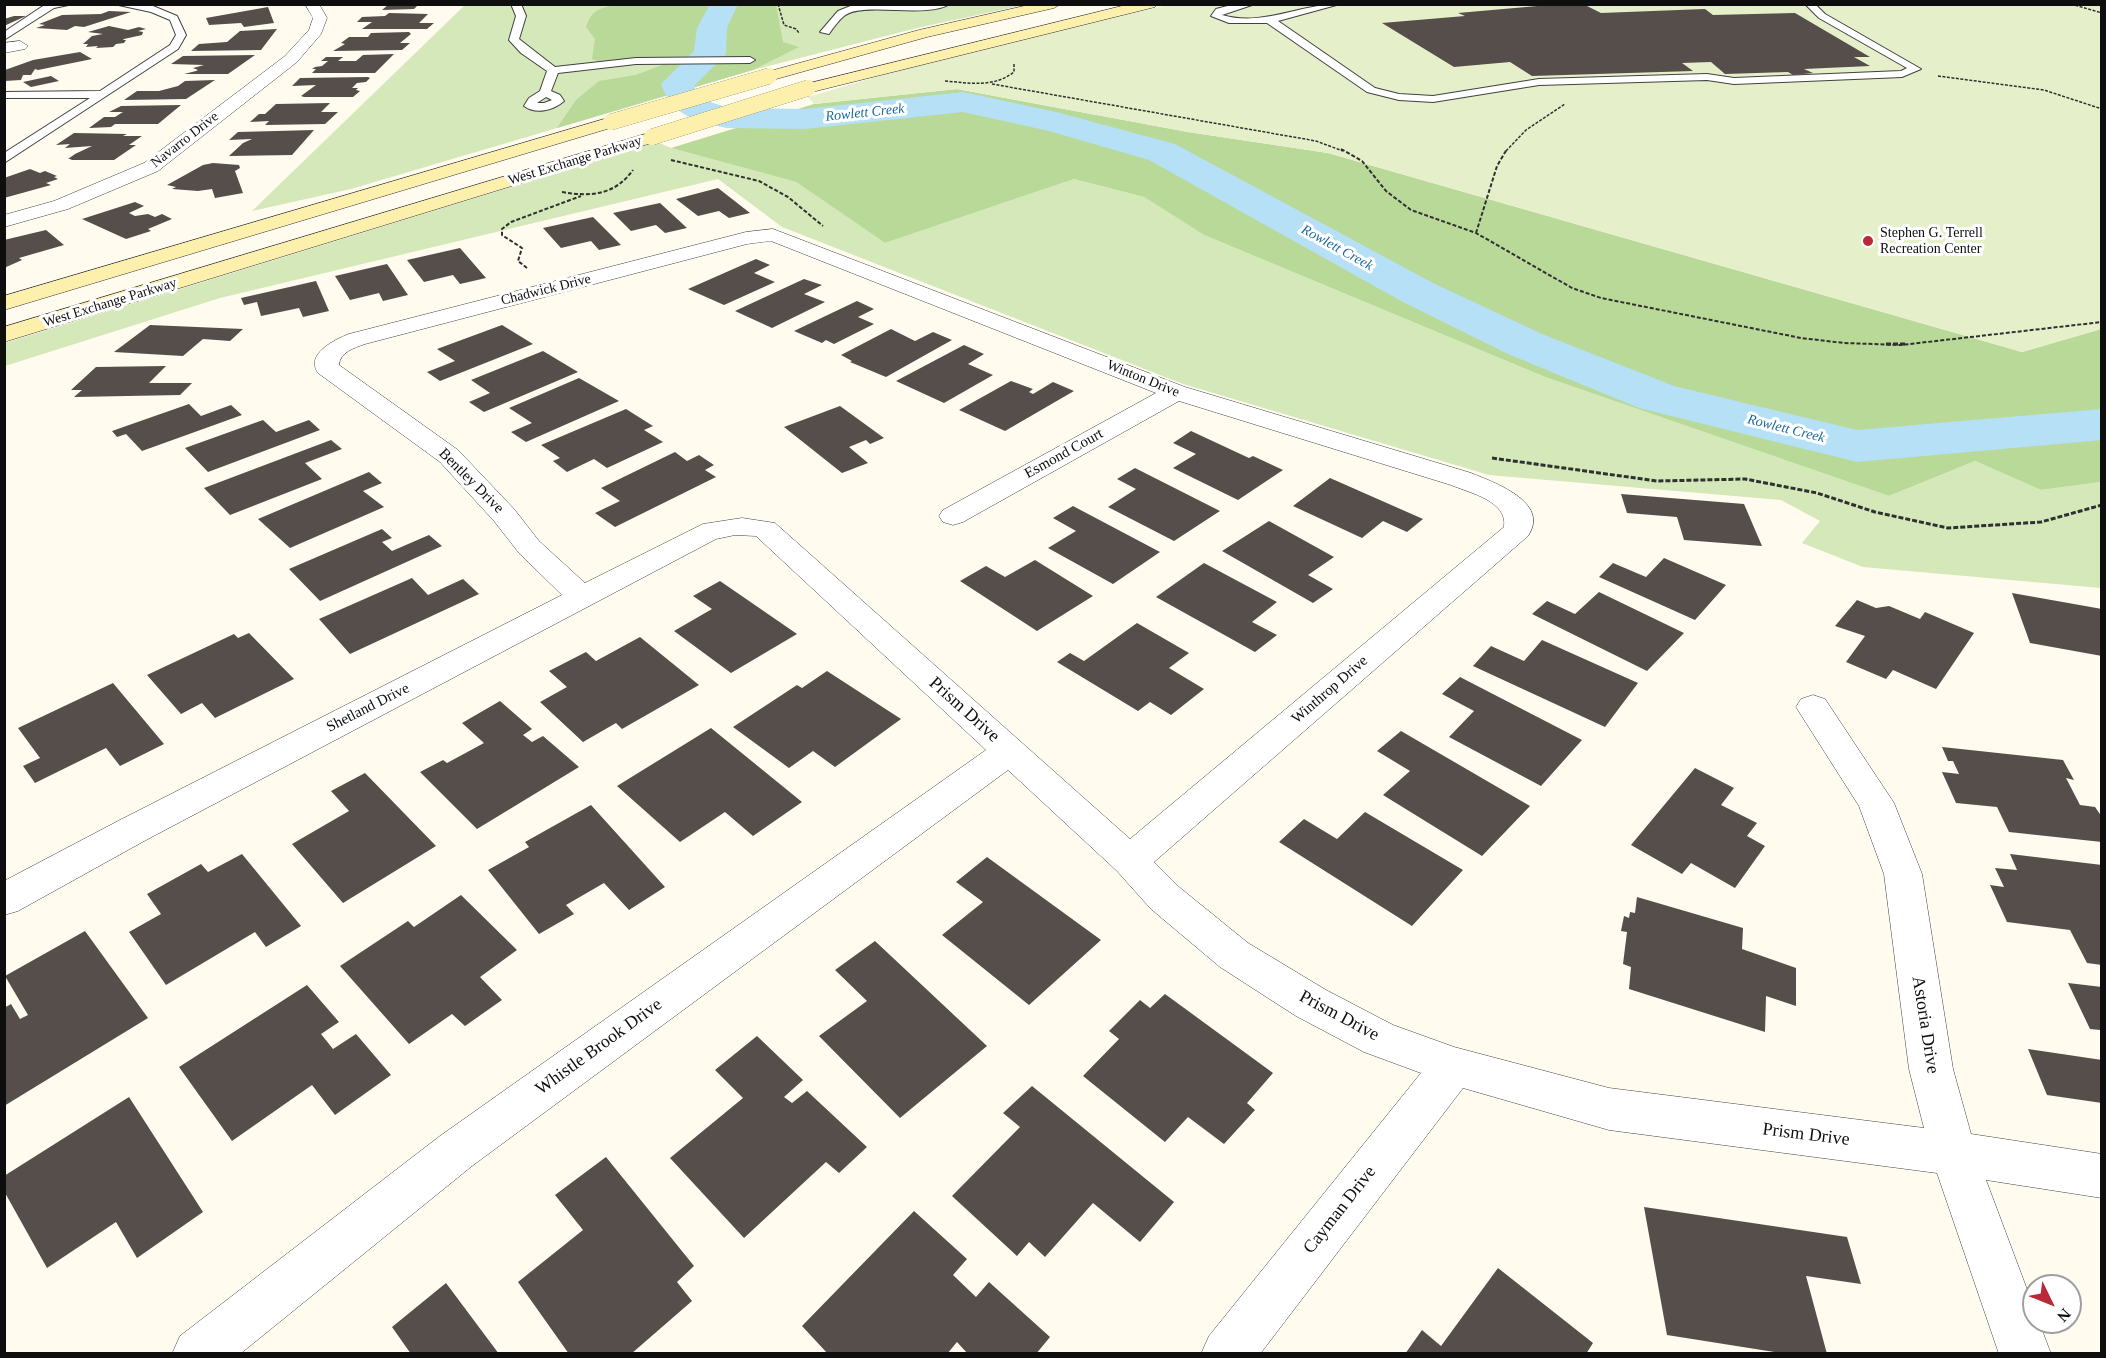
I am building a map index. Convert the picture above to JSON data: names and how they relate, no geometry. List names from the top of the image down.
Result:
{
  "streets": {
    "main road": ["West Exchange Parkway"],
    "street": [
      "Navarro Drive",
      "Chadwick Drive",
      "Winton Drive",
      "Esmond Court",
      "Bentley Drive",
      "Winthrop Drive",
      "Shetland Drive",
      "Prism Drive",
      "Astoria Drive",
      "Whistle Brook Drive",
      "Cayman Drive"
    ]
  },
  "crossings": [
    ["Chadwick Drive", "Winton Drive"],
    ["Chadwick Drive", "Bentley Drive"],
    ["Winton Drive", "Esmond Court"],
    ["Winton Drive", "Winthrop Drive"],
    ["Bentley Drive", "Shetland Drive"],
    ["Winthrop Drive", "Prism Drive"],
    ["Shetland Drive", "Prism Drive"],
    ["Prism Drive", "Astoria Drive"],
    ["Prism Drive", "Whistle Brook Drive"],
    ["Prism Drive", "Cayman Drive"]
  ],
  "water": ["Rowlett Creek"],
  "places": ["Stephen G. Terrell Recreation Center"],
  "north": "bottom right"
}
